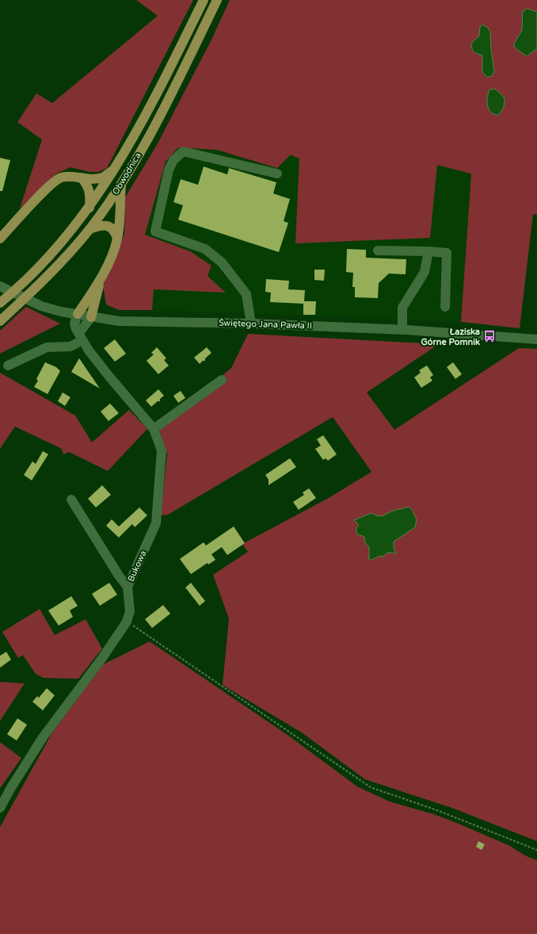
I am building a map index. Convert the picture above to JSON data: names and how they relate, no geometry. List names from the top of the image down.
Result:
{
  "streets": {
    "main road": ["Obwodnica"],
    "street": ["Świętego Jana Pawła II", "Bukowa"]
  },
  "crossings": [
    ["Świętego Jana Pawła II", "Bukowa"]
  ],
  "places": {
    "bus stop": ["Łaziska Górne Pomnik"]
  }
}
